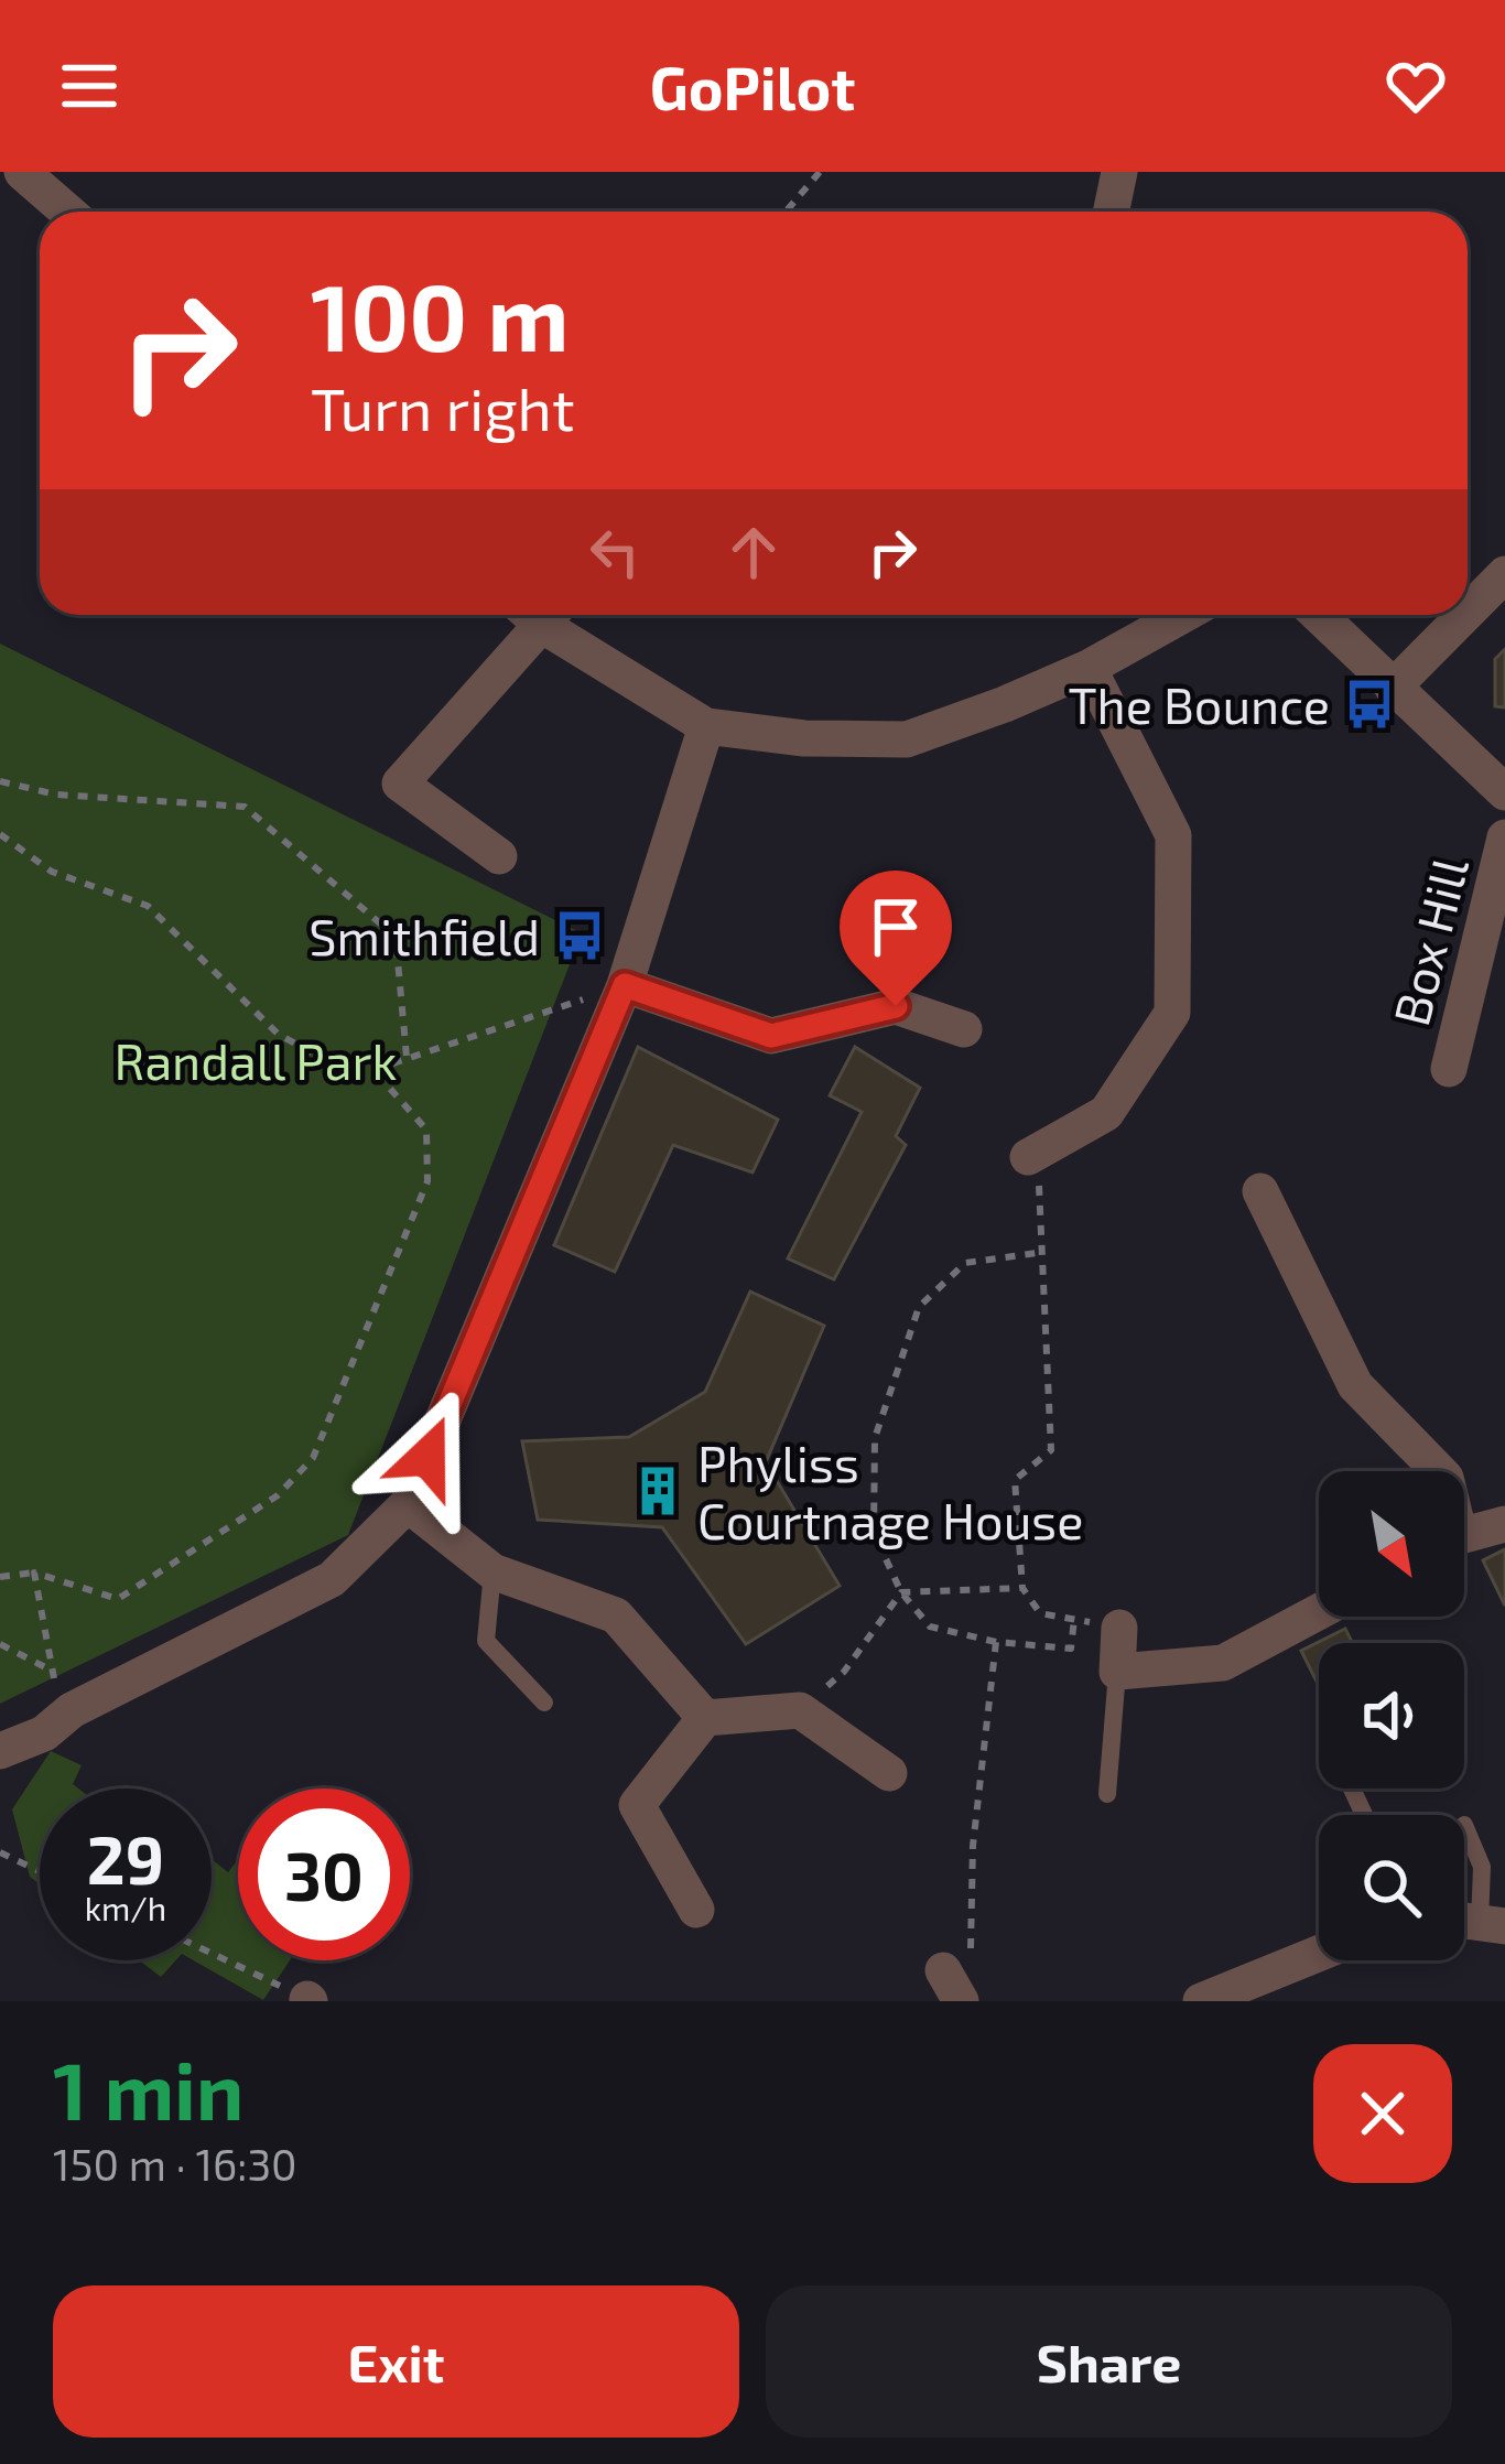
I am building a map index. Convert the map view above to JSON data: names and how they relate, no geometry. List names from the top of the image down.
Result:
{
  "streets": {
    "street": ["Box Hill"]
  },
  "parks": ["Randall Park"],
  "places": {
    "bus stop": ["The Bounce", "Smithfield"],
    "building": ["Phyliss Courtnage House"]
  },
  "north": "bottom right",
  "page": {
    "header": "GoPilot",
    "turn": ["100 m", "Turn right"],
    "speed": "29 km/h",
    "limit": "30",
    "heading": ["1 min", "150 m · 16:30"],
    "buttons": ["Exit", "Share"]
  }
}
